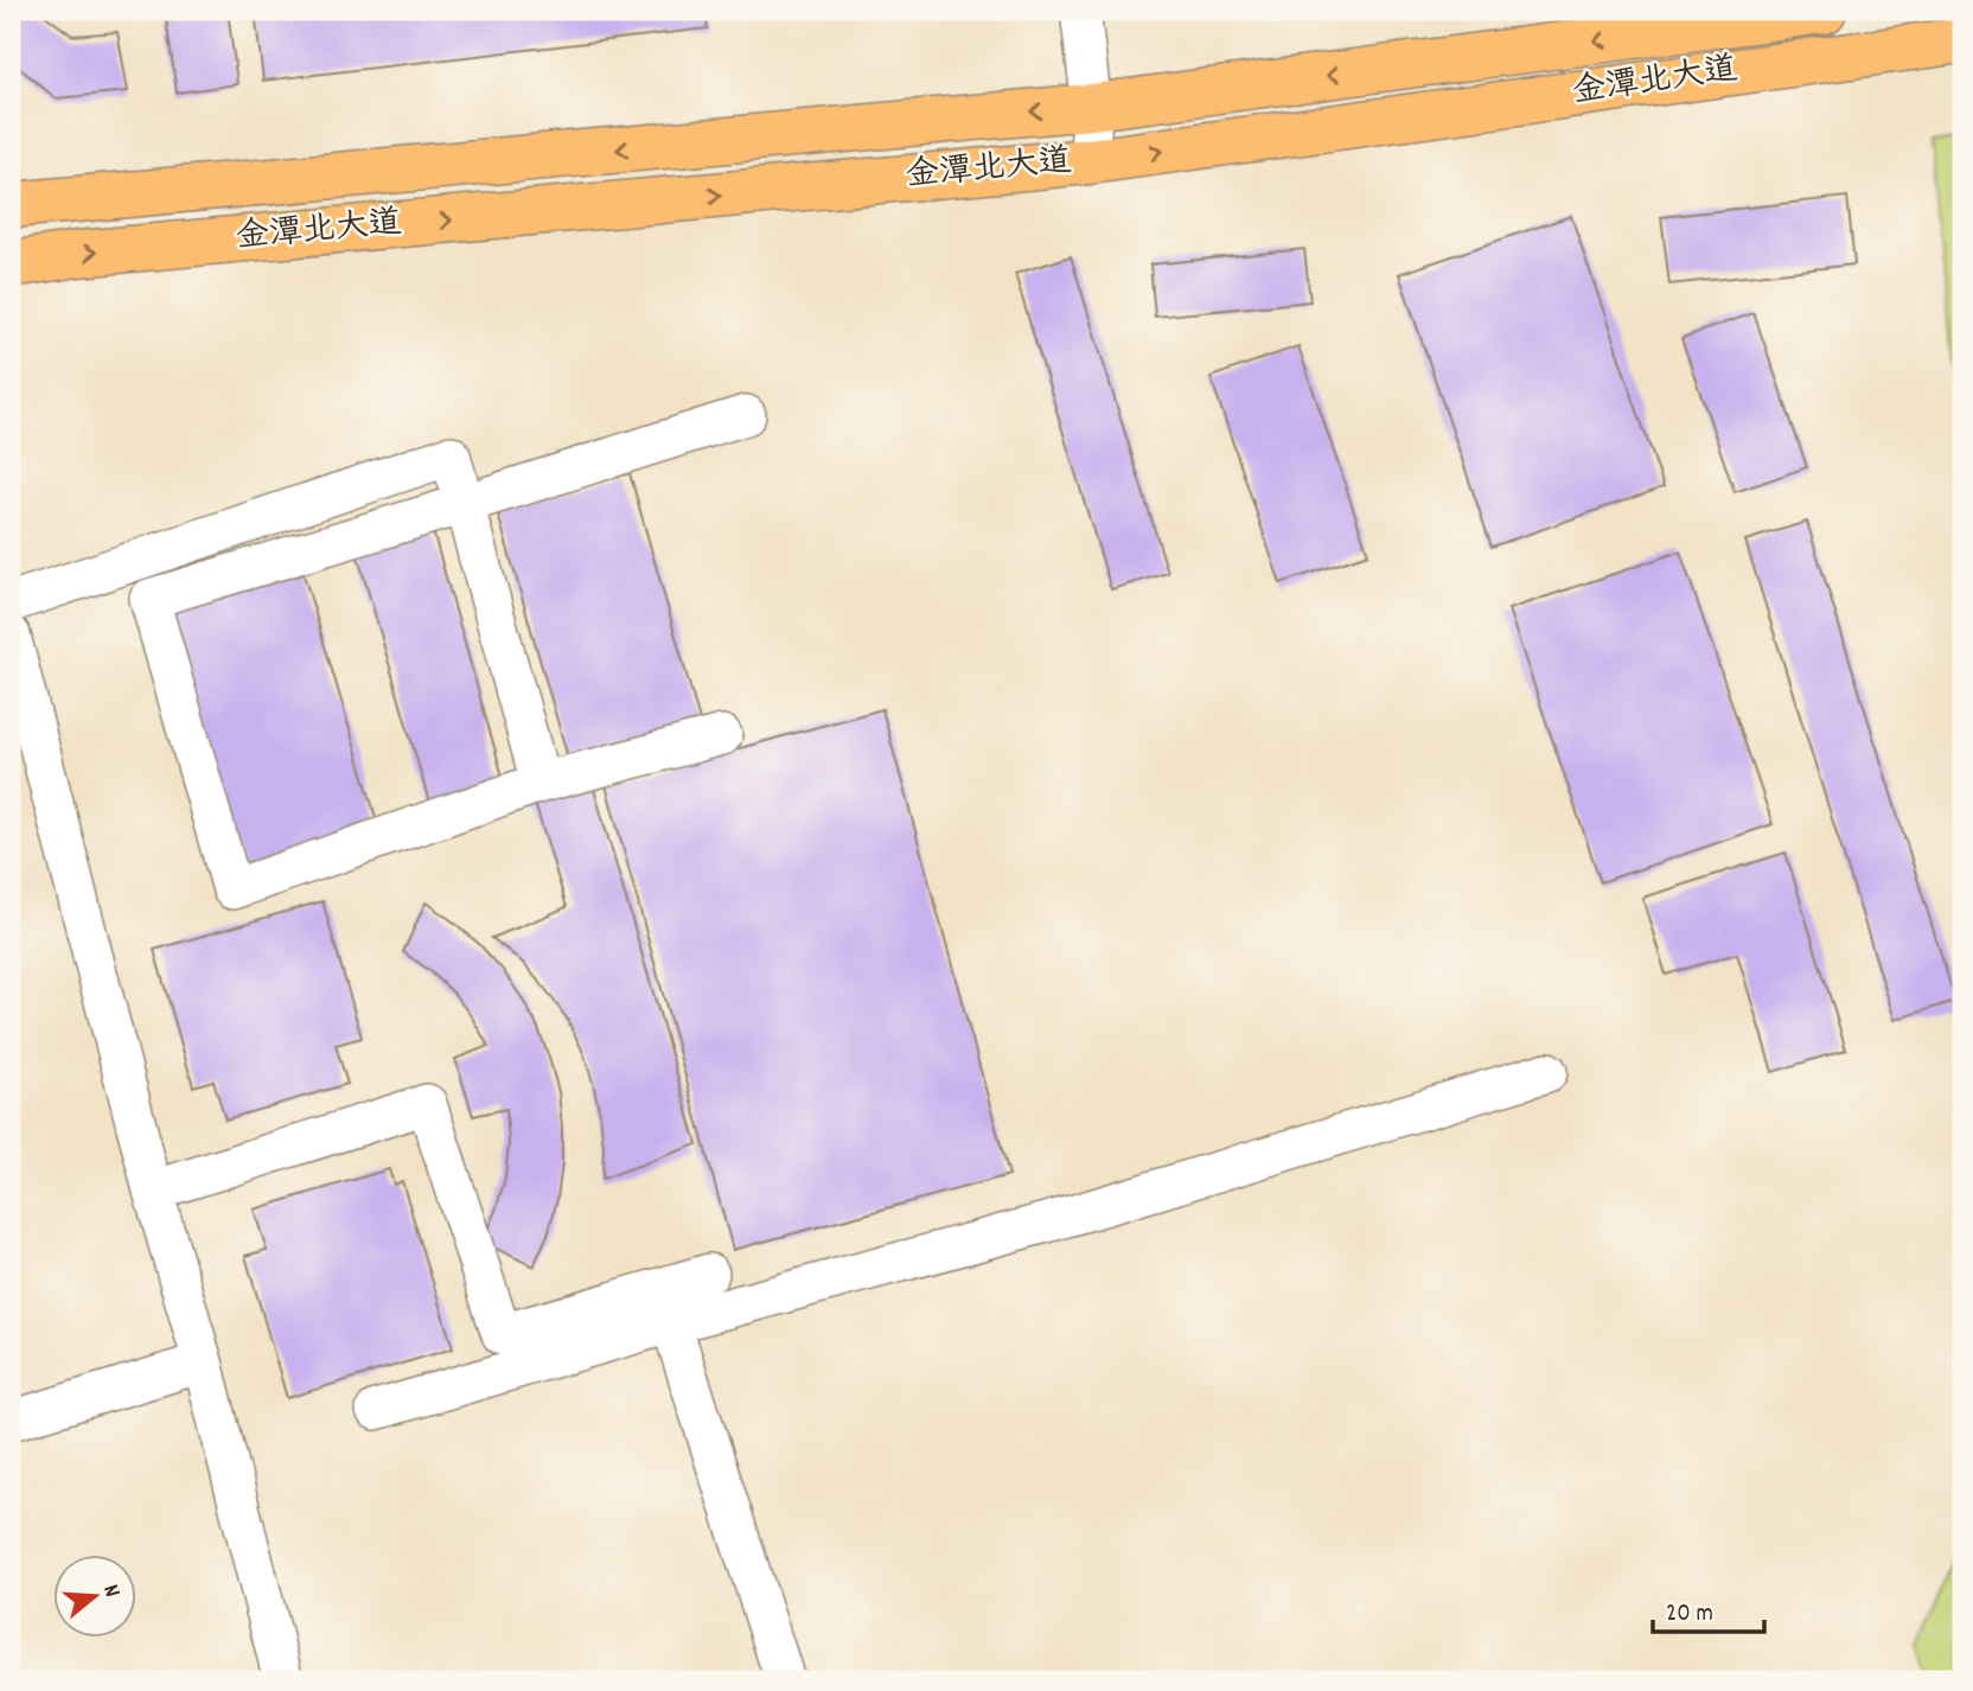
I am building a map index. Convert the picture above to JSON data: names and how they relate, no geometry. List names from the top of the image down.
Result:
{
  "streets": {
    "main road": ["金潭北大道"]
  },
  "scale_bar": "20 m",
  "north": "right"
}
